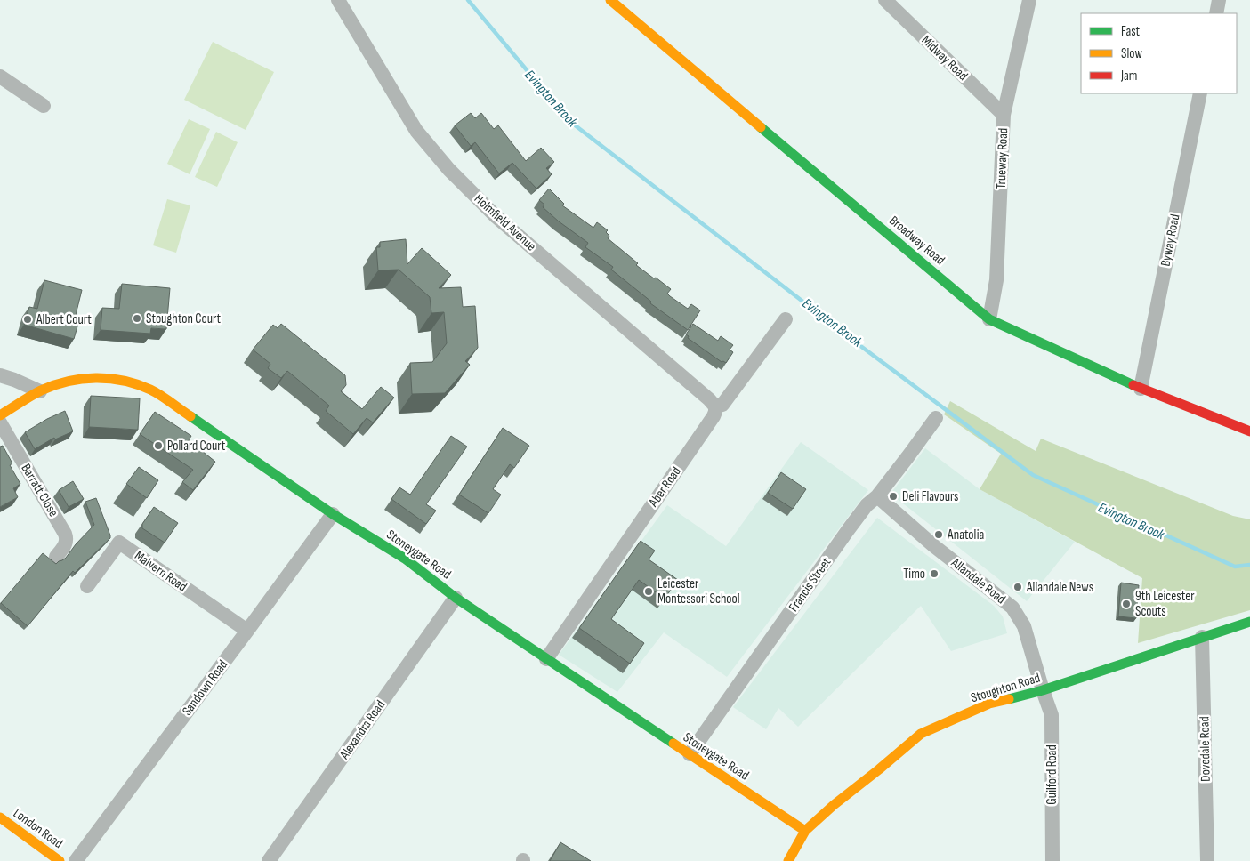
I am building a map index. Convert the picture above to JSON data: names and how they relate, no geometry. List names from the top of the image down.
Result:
{
  "streets": {
    "main road": [
      "Broadway Road",
      "Stoneygate Road",
      "Stoughton Road",
      "London Road"
    ],
    "street": [
      "Midway Road",
      "Trueway Road",
      "Holmfield Avenue",
      "Byway Road",
      "Aber Road",
      "Barratt Close",
      "Malvern Road",
      "Allandale Road",
      "Francis Street",
      "Sandown Road",
      "Alexandra Road",
      "Dovedale Road",
      "Guilford Road"
    ]
  },
  "crossings": [
    ["Midway Road", "Trueway Road"],
    ["Trueway Road", "Broadway Road"],
    ["Holmfield Avenue", "Aber Road"],
    ["Broadway Road", "Byway Road"],
    ["Aber Road", "Stoneygate Road"],
    ["Stoneygate Road", "Francis Street"],
    ["Stoneygate Road", "Sandown Road"],
    ["Stoneygate Road", "Stoughton Road"],
    ["Stoneygate Road", "Alexandra Road"],
    ["Malvern Road", "Sandown Road"],
    ["Allandale Road", "Francis Street"],
    ["Allandale Road", "Stoughton Road"],
    ["Allandale Road", "Guilford Road"],
    ["Stoughton Road", "Dovedale Road"],
    ["Stoughton Road", "Guilford Road"]
  ],
  "water": ["Evington Brook"],
  "places": [
    "Stoughton Court",
    "Albert Court",
    "Pollard Court",
    "Deli Flavours",
    "Anatolia",
    "Timo",
    "Allandale News",
    "Leicester Montessori School",
    "9th Leicester Scouts"
  ],
  "legend": ["Fast", "Slow", "Jam"]
}
